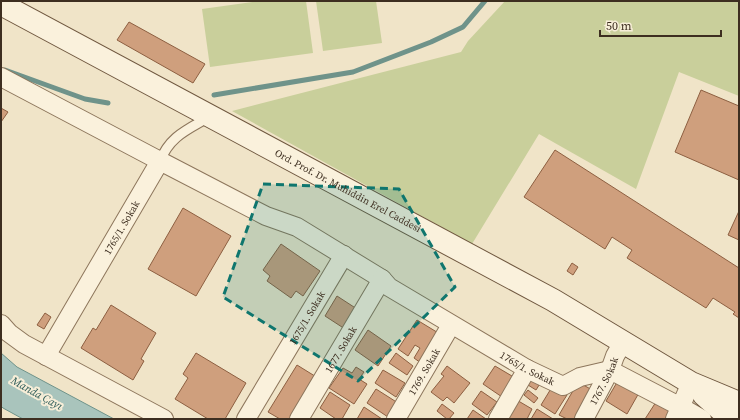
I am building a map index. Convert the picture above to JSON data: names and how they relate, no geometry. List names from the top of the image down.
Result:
{
  "streets": {
    "main road": ["Ord. Prof. Dr. Muhiddin Erel Caddesi"],
    "street": [
      "1765/1. Sokak",
      "1675/1. Sokak",
      "1677. Sokak",
      "1769. Sokak",
      "1767. Sokak"
    ]
  },
  "crossings": [
    ["Ord. Prof. Dr. Muhiddin Erel Caddesi", "1767. Sokak"],
    ["1765/1. Sokak", "1677. Sokak"],
    ["1765/1. Sokak", "1769. Sokak"],
    ["1765/1. Sokak", "1767. Sokak"]
  ],
  "water": ["Manda Çayı"],
  "scale_bar": "50 m"
}
